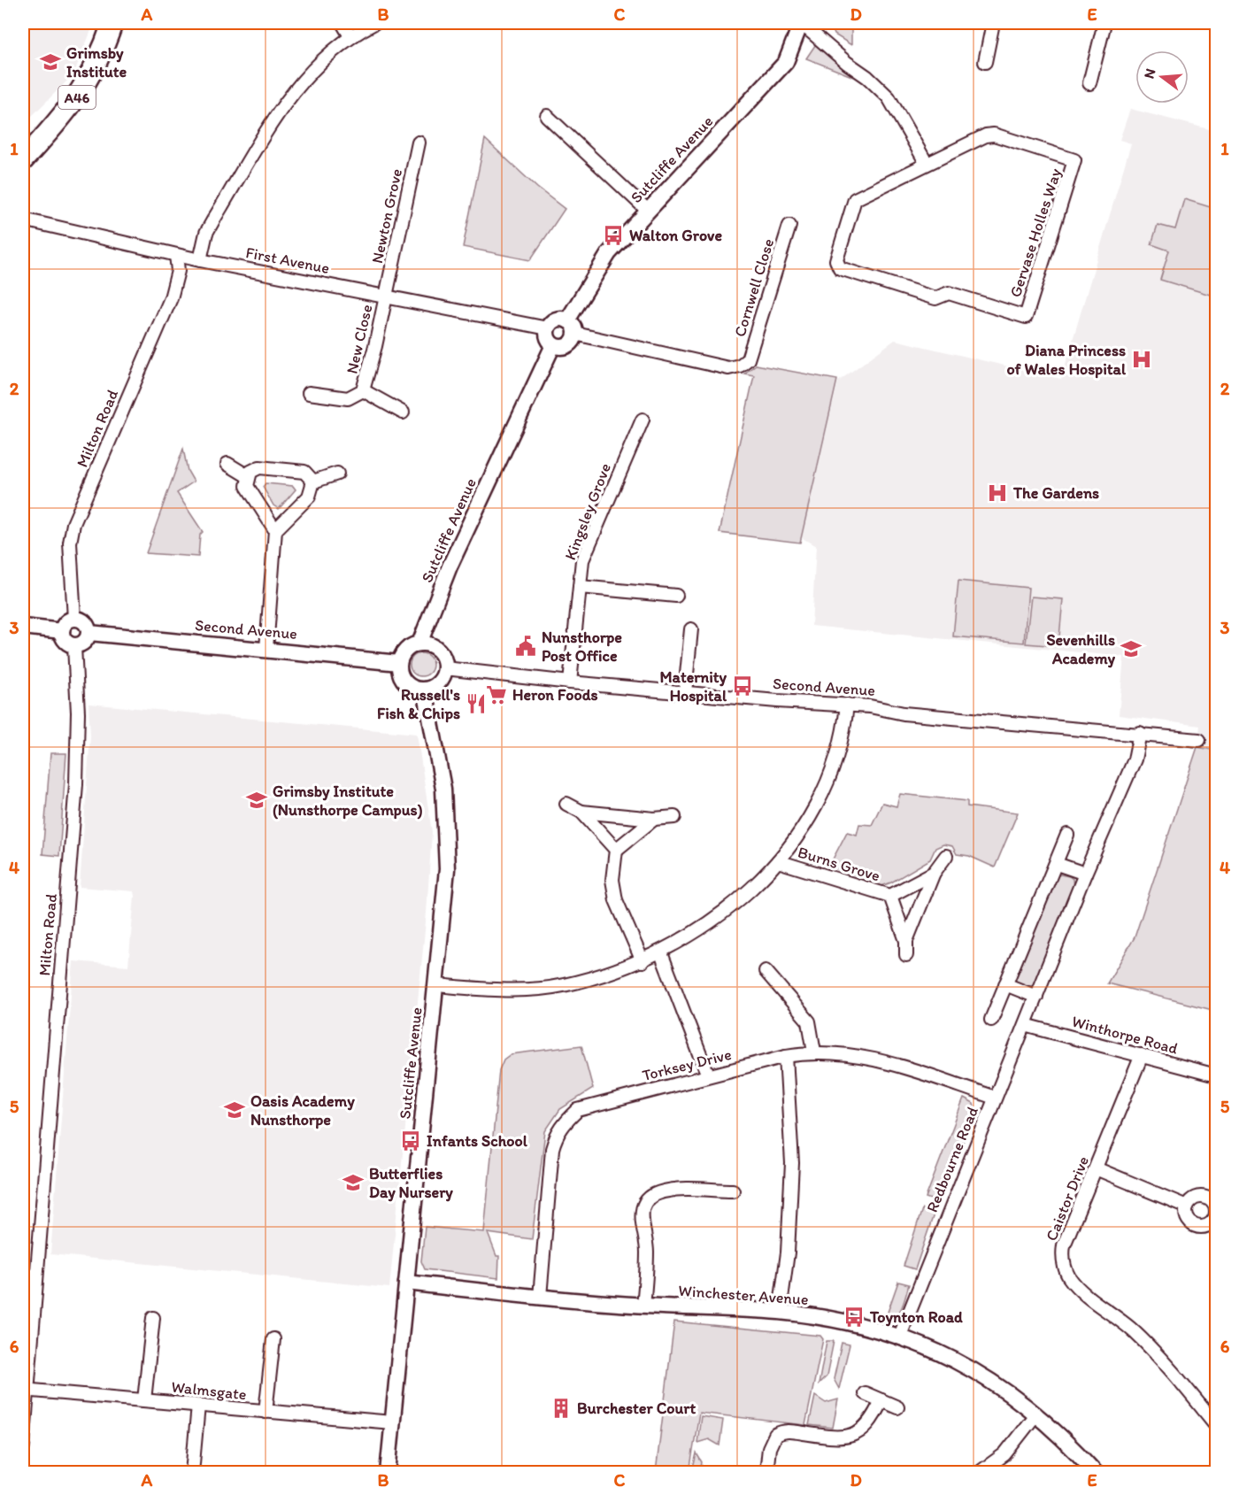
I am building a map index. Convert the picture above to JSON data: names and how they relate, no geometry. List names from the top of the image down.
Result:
{
  "streets": {
    "highway": ["A46"],
    "street": [
      "Sutcliffe Avenue",
      "Newton Grove",
      "Gervase Holles Way",
      "First Avenue",
      "Cornwell Close",
      "New Close",
      "Milton Road",
      "Kingsley Grove",
      "Second Avenue",
      "Burns Grove",
      "Winthorpe Road",
      "Torksey Drive",
      "Redbourne Road",
      "Caistor Drive",
      "Winchester Avenue",
      "Walmsgate"
    ]
  },
  "crossings": [
    ["Sutcliffe Avenue", "First Avenue"],
    ["Sutcliffe Avenue", "Cornwell Close"],
    ["Sutcliffe Avenue", "Second Avenue"],
    ["Sutcliffe Avenue", "Winchester Avenue"],
    ["Sutcliffe Avenue", "Walmsgate"],
    ["Newton Grove", "First Avenue"],
    ["Newton Grove", "New Close"],
    ["First Avenue", "Cornwell Close"],
    ["First Avenue", "New Close"],
    ["First Avenue", "Milton Road"],
    ["Milton Road", "Second Avenue"],
    ["Milton Road", "Walmsgate"],
    ["Kingsley Grove", "Second Avenue"],
    ["Second Avenue", "Redbourne Road"],
    ["Winthorpe Road", "Redbourne Road"],
    ["Winthorpe Road", "Caistor Drive"],
    ["Torksey Drive", "Redbourne Road"],
    ["Torksey Drive", "Winchester Avenue"],
    ["Redbourne Road", "Winchester Avenue"]
  ],
  "places": {
    "school or university": [
      "Grimsby Institute",
      "Sevenhills Academy",
      "Grimsby Institute (Nunsthorpe Campus)",
      "Oasis Academy Nunsthorpe",
      "Butterflies Day Nursery"
    ],
    "bus stop": [
      "Walton Grove",
      "Maternity Hospital",
      "Infants School",
      "Toynton Road"
    ],
    "hospital": ["Diana Princess of Wales Hospital", "The Gardens"],
    "public building": ["Nunsthorpe Post Office"],
    "supermarket": ["Heron Foods"],
    "restaurant": ["Russell's Fish & Chips"],
    "building": ["Burchester Court"]
  },
  "north": "left",
  "grid": {
    "columns": [
      "A",
      "B",
      "C",
      "D",
      "E"
    ],
    "rows": [
      "1",
      "2",
      "3",
      "4",
      "5",
      "6"
    ]
  }
}
